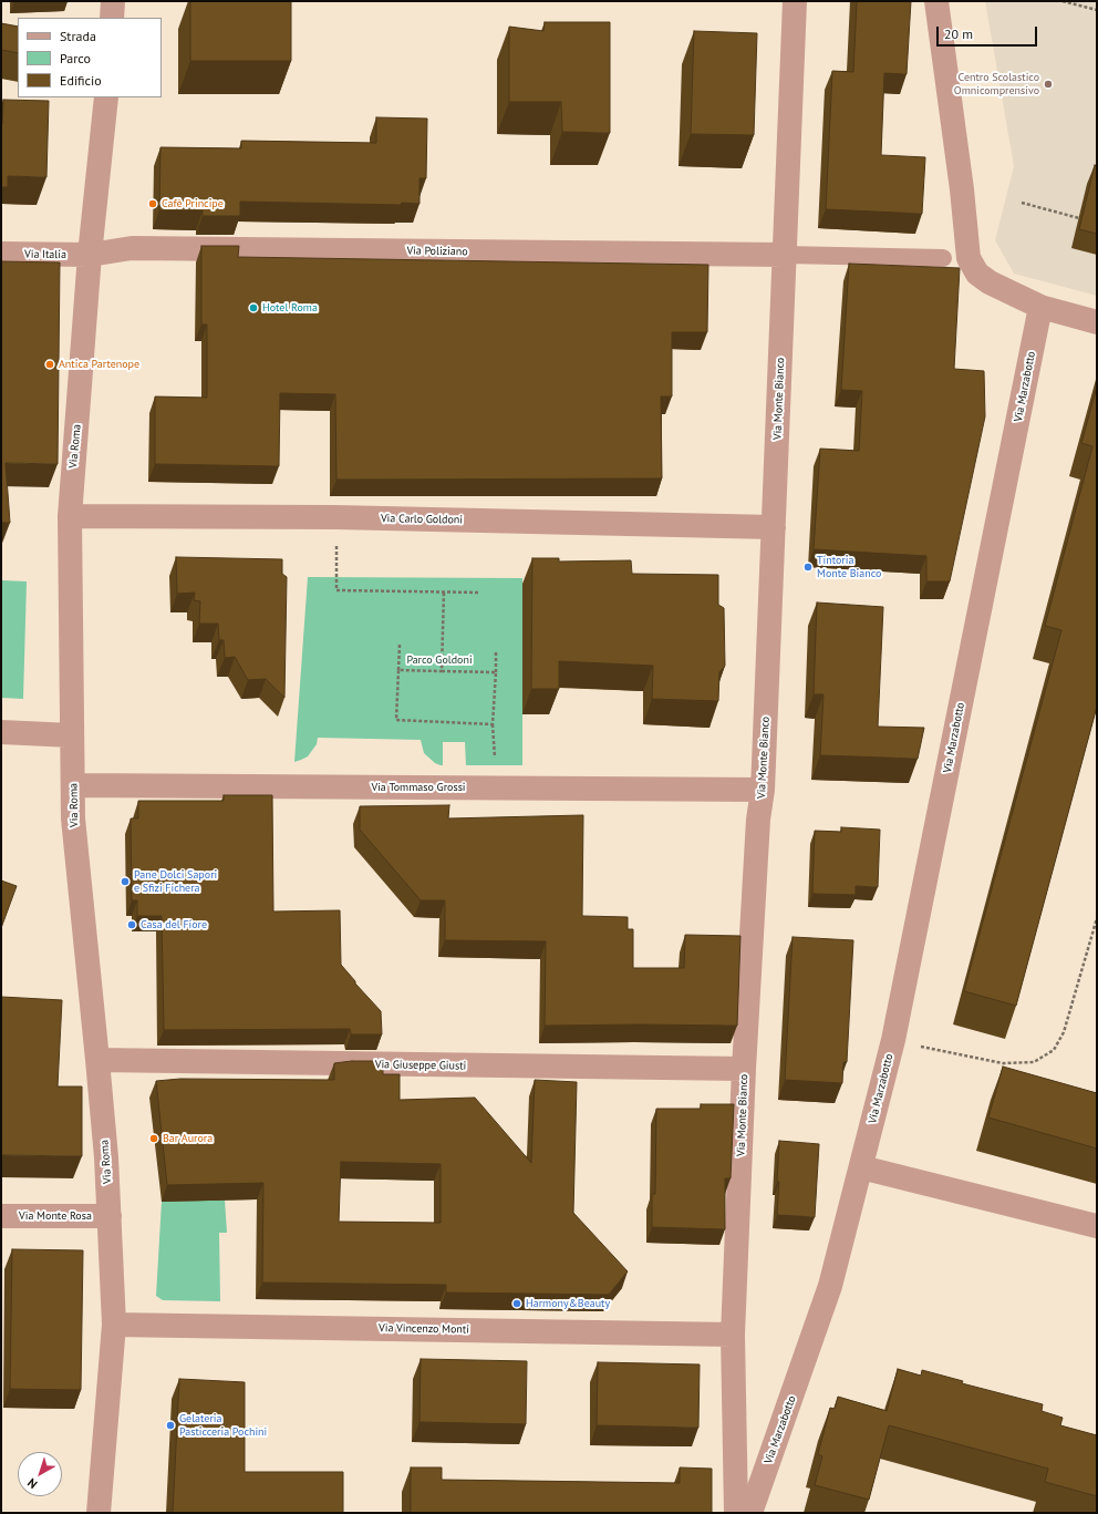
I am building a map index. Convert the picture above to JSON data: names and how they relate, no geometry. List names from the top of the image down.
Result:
{
  "streets": {
    "street": [
      "Via Poliziano",
      "Via Italia",
      "Via Marzabotto",
      "Via Monte Bianco",
      "Via Roma",
      "Via Carlo Goldoni",
      "Via Tommaso Grossi",
      "Via Giuseppe Giusti",
      "Via Monte Rosa",
      "Via Vincenzo Monti"
    ]
  },
  "crossings": [
    ["Via Poliziano", "Via Italia"],
    ["Via Poliziano", "Via Monte Bianco"],
    ["Via Poliziano", "Via Roma"],
    ["Via Italia", "Via Roma"],
    ["Via Monte Bianco", "Via Carlo Goldoni"],
    ["Via Monte Bianco", "Via Tommaso Grossi"],
    ["Via Monte Bianco", "Via Giuseppe Giusti"],
    ["Via Monte Bianco", "Via Vincenzo Monti"],
    ["Via Roma", "Via Carlo Goldoni"],
    ["Via Roma", "Via Tommaso Grossi"],
    ["Via Roma", "Via Giuseppe Giusti"],
    ["Via Roma", "Via Monte Rosa"],
    ["Via Roma", "Via Vincenzo Monti"]
  ],
  "parks": ["Parco Goldoni"],
  "places": [
    "Centro Scolastico Omnicomprensivo",
    "Cafè Principe",
    "Hotel Roma",
    "Antica Partenope",
    "Tintoria Monte Bianco",
    "Pane Dolci Sapori e Sfizi Fichera",
    "Casa del Fiore",
    "Bar Aurora",
    "Harmony&Beauty",
    "Gelateria Pasticceria Pochini"
  ],
  "legend": ["Strada", "Parco", "Edificio"],
  "scale_bar": "20 m",
  "north": "bottom left"
}
